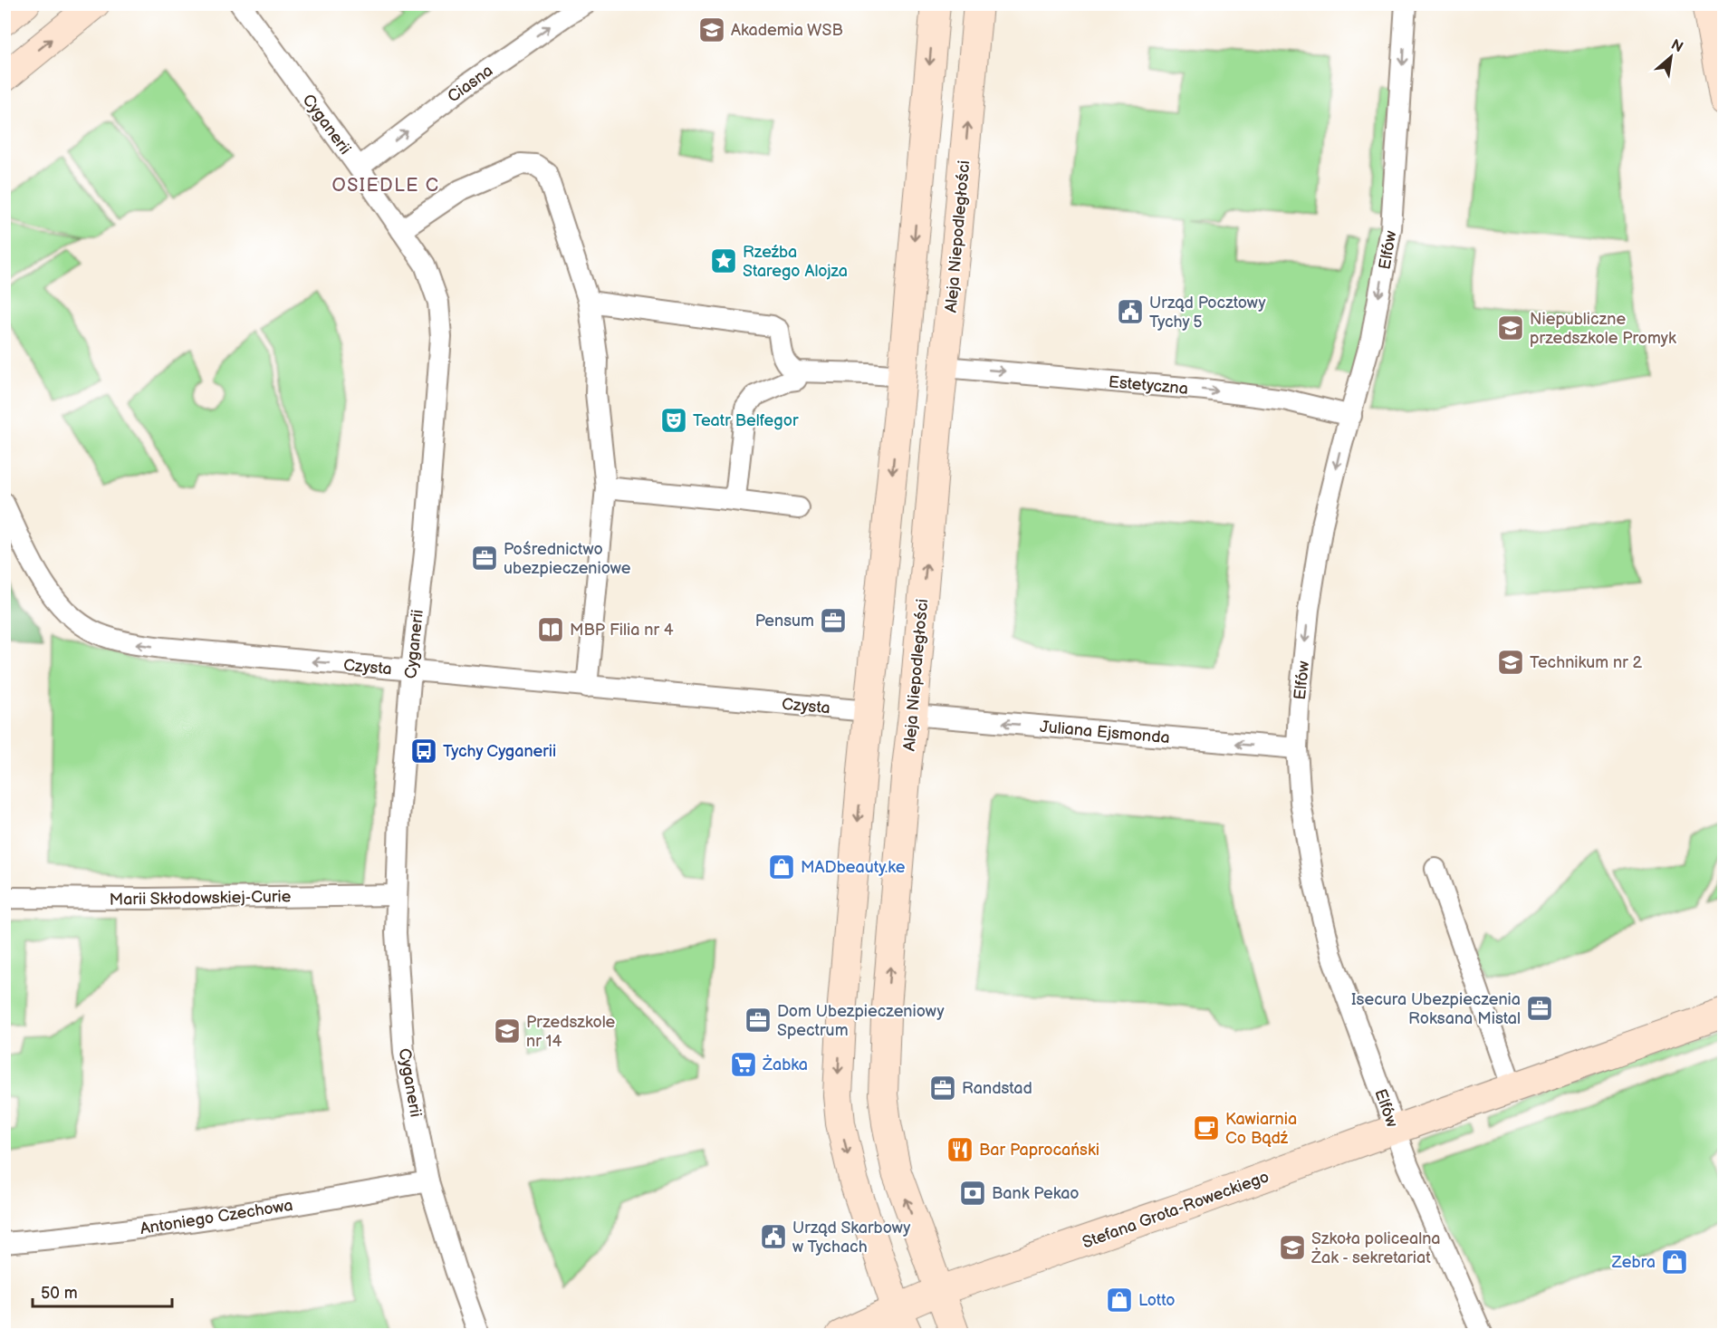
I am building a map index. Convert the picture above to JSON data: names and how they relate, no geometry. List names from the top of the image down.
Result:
{
  "streets": {
    "street": [
      "Ciasna",
      "Cyganerii",
      "Aleja Niepodległości",
      "Elfów",
      "Estetyczna",
      "Czysta",
      "Juliana Ejsmonda",
      "Marii Skłodowskiej-Curie",
      "Stefana Grota-Roweckiego",
      "Antoniego Czechowa"
    ]
  },
  "crossings": [
    ["Ciasna", "Cyganerii"],
    ["Cyganerii", "Czysta"],
    ["Cyganerii", "Marii Skłodowskiej-Curie"],
    ["Cyganerii", "Antoniego Czechowa"],
    ["Aleja Niepodległości", "Estetyczna"],
    ["Aleja Niepodległości", "Juliana Ejsmonda"],
    ["Aleja Niepodległości", "Stefana Grota-Roweckiego"],
    ["Elfów", "Estetyczna"],
    ["Elfów", "Juliana Ejsmonda"],
    ["Elfów", "Stefana Grota-Roweckiego"]
  ],
  "one_way": [
    "Ciasna",
    "Elfów",
    "Estetyczna",
    "Czysta",
    "Juliana Ejsmonda"
  ],
  "districts": ["OSIEDLE C"],
  "places": {
    "school or university": [
      "Akademia WSB",
      "Niepubliczne przedszkole Promyk",
      "Technikum nr 2",
      "Przedszkole nr 14",
      "Szkoła policealna Żak - sekretariat"
    ],
    "place": ["Rzeźba Starego Alojza"],
    "public building": ["Urząd Pocztowy Tychy 5", "Urząd Skarbowy w Tychach"],
    "theatre": ["Teatr Belfegor"],
    "office": [
      "Pośrednictwo ubezpieczeniowe",
      "Pensum",
      "Isecura Ubezpieczenia Roksana Mistal",
      "Dom Ubezpieczeniowy Spectrum",
      "Randstad"
    ],
    "library": ["MBP Filia nr 4"],
    "bus stop": ["Tychy Cyganerii"],
    "shop": ["MADbeauty.ke", "Zebra", "Lotto"],
    "supermarket": ["Żabka"],
    "cafe": ["Kawiarnia Co Bądź"],
    "restaurant": ["Bar Paprocański"],
    "bank": ["Bank Pekao"]
  },
  "scale_bar": "50 m",
  "north": "top right"
}
